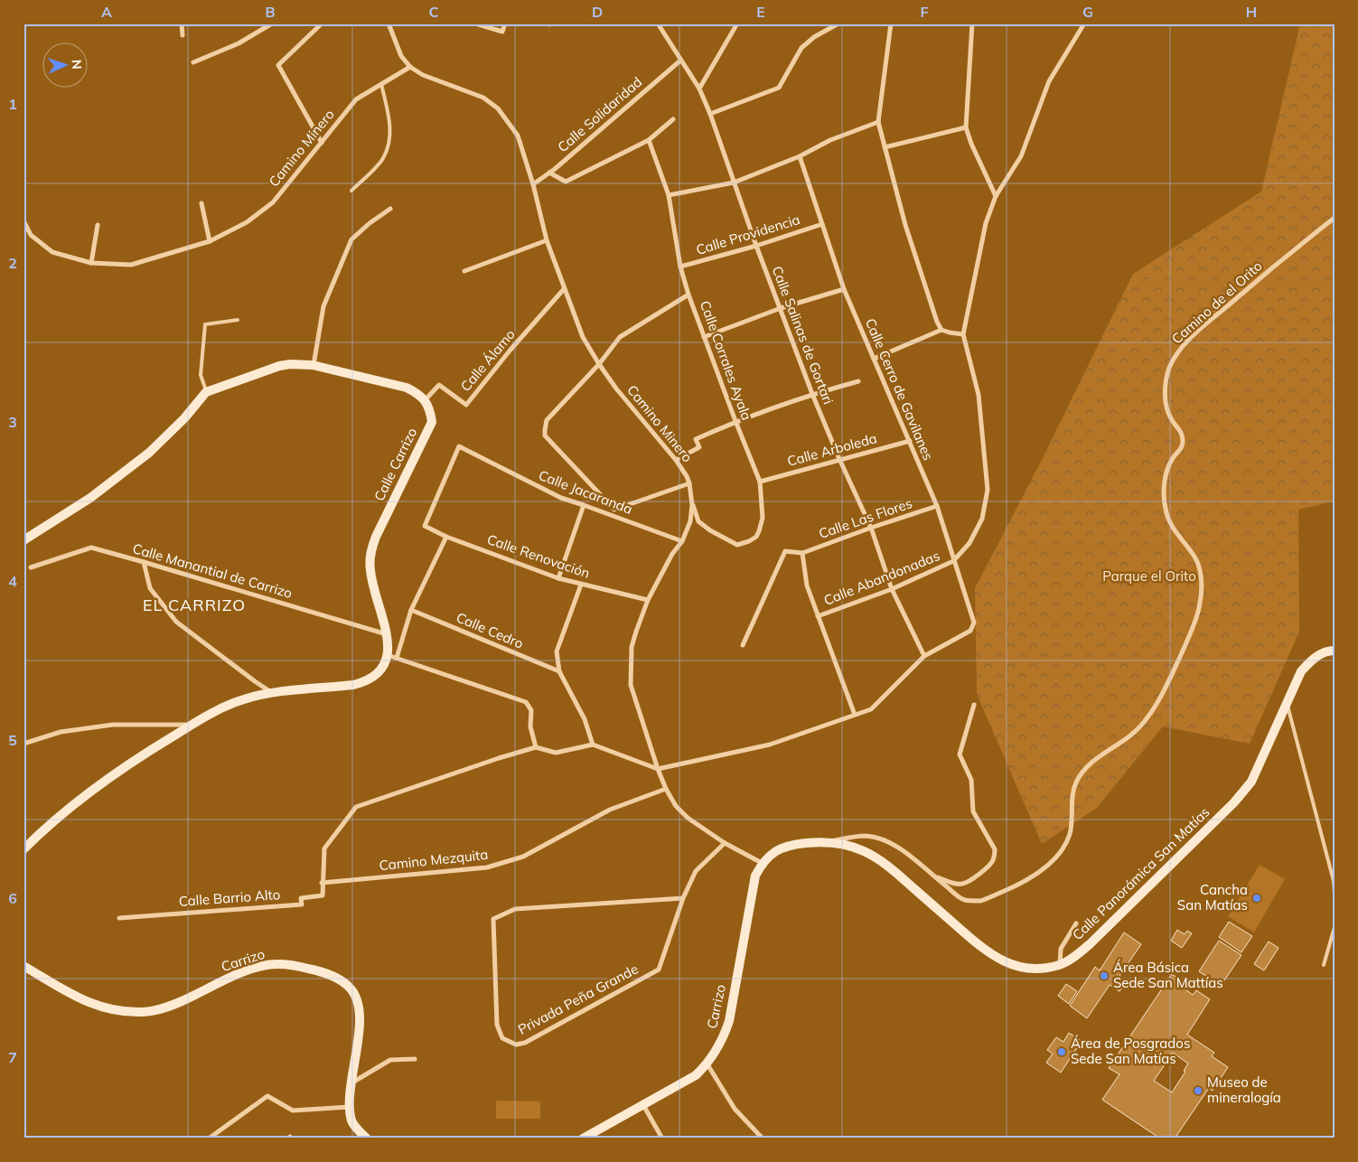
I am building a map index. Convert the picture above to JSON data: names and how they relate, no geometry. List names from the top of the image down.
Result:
{
  "streets": {
    "street": [
      "Calle Solidaridad",
      "Camino Minero",
      "Calle Providencia",
      "Camino de el Orito",
      "Calle Salinas de Gortari",
      "Calle Álamo",
      "Calle Corrales Ayala",
      "Calle Cerro de Gavilanes",
      "Calle Arboleda",
      "Calle Carrizo",
      "Calle Jacaranda",
      "Calle Las Flores",
      "Calle Renovación",
      "Calle Manantial de Carrizo",
      "Calle Abandonadas",
      "Calle Cedro",
      "Camino Mezquita",
      "Calle Panorámica San Matías",
      "Calle Barrio Alto",
      "Carrizo",
      "Privada Peña Grande"
    ]
  },
  "crossings": [
    ["Calle Solidaridad", "Camino Minero"],
    ["Calle Solidaridad", "Calle Salinas de Gortari"],
    ["Camino Minero", "Calle Álamo"],
    ["Camino Minero", "Calle Corrales Ayala"],
    ["Camino Minero", "Calle Jacaranda"],
    ["Camino Minero", "Calle Renovación"],
    ["Camino Minero", "Camino Mezquita"],
    ["Camino Minero", "Calle Panorámica San Matías"],
    ["Camino Minero", "Carrizo"],
    ["Camino Minero", "Privada Peña Grande"],
    ["Calle Providencia", "Calle Salinas de Gortari"],
    ["Calle Providencia", "Calle Corrales Ayala"],
    ["Calle Providencia", "Calle Cerro de Gavilanes"],
    ["Camino de el Orito", "Calle Panorámica San Matías"],
    ["Calle Salinas de Gortari", "Calle Cerro de Gavilanes"],
    ["Calle Salinas de Gortari", "Calle Arboleda"],
    ["Calle Salinas de Gortari", "Calle Las Flores"],
    ["Calle Salinas de Gortari", "Calle Abandonadas"],
    ["Calle Álamo", "Calle Carrizo"],
    ["Calle Corrales Ayala", "Calle Arboleda"],
    ["Calle Cerro de Gavilanes", "Calle Arboleda"],
    ["Calle Cerro de Gavilanes", "Calle Las Flores"],
    ["Calle Cerro de Gavilanes", "Calle Abandonadas"],
    ["Calle Carrizo", "Calle Manantial de Carrizo"],
    ["Calle Jacaranda", "Calle Renovación"],
    ["Camino Mezquita", "Calle Barrio Alto"],
    ["Calle Panorámica San Matías", "Carrizo"]
  ],
  "districts": ["EL CARRIZO"],
  "parks": ["Parque el Orito"],
  "places": [
    "Cancha San Matías",
    "Área Básica Sede San Mattías",
    "Área de Posgrados Sede San Matías",
    "Museo de mineralogía"
  ],
  "north": "right",
  "grid": {
    "columns": [
      "A",
      "B",
      "C",
      "D",
      "E",
      "F",
      "G",
      "H"
    ],
    "rows": [
      "1",
      "2",
      "3",
      "4",
      "5",
      "6",
      "7"
    ]
  }
}
